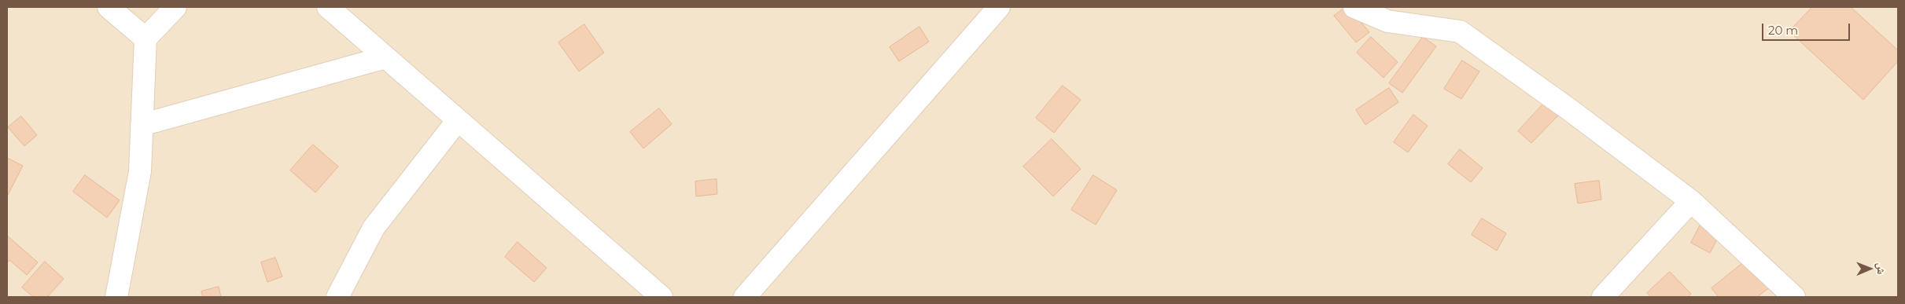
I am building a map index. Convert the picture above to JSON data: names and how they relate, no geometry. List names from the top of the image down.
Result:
{
  "scale_bar": "20 m",
  "north": "right"
}
